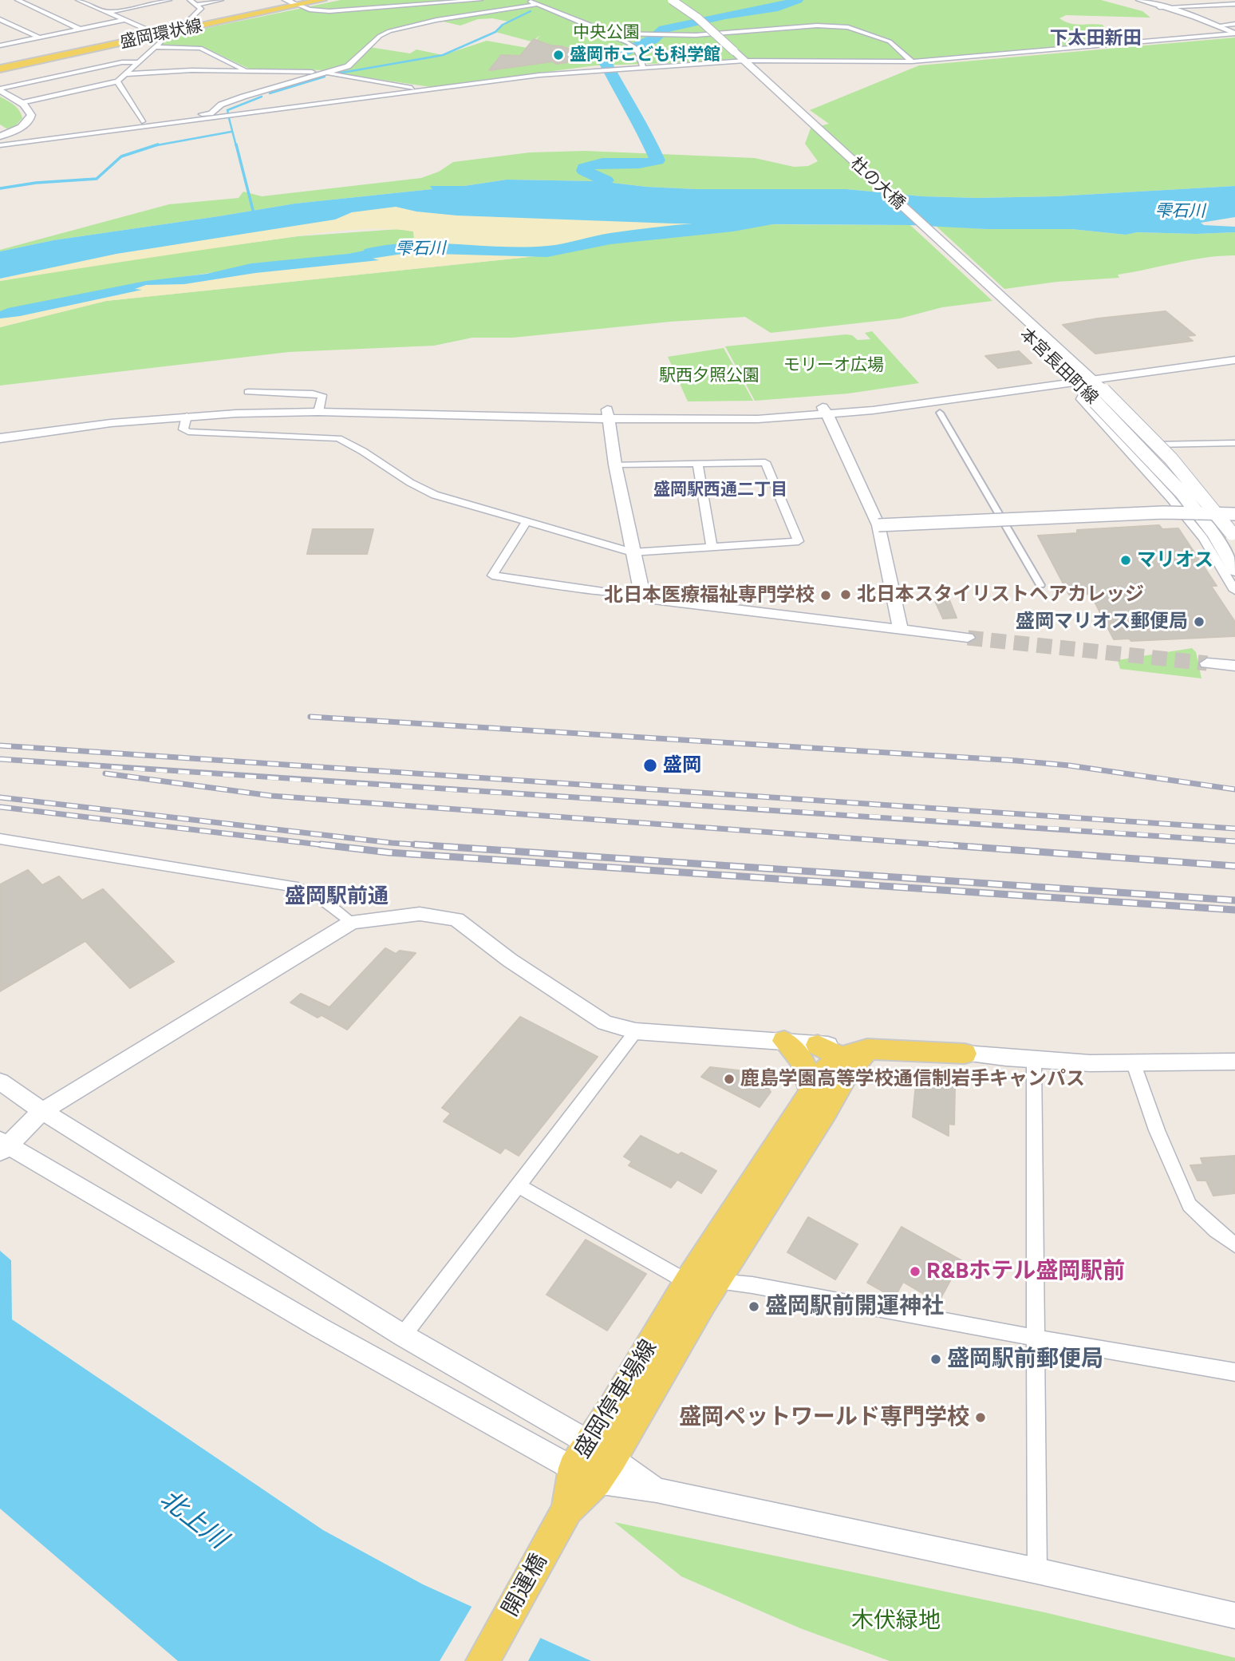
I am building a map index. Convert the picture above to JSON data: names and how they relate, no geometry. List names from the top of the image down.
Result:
{
  "streets": {
    "main road": [
      "盛岡環状線",
      "杜の大橋",
      "本宮長田町線",
      "盛岡停車場線",
      "開運橋"
    ]
  },
  "crossings": [
    ["杜の大橋", "本宮長田町線"],
    ["盛岡停車場線", "開運橋"]
  ],
  "districts": ["下太田新田", "盛岡駅西通二丁目", "盛岡駅前通"],
  "water": ["雫石川", "北上川"],
  "parks": [
    "中央公園",
    "モリーオ広場",
    "駅西夕照公園",
    "木伏緑地"
  ],
  "places": [
    "盛岡市こども科学館",
    "マリオス",
    "北日本スタイリストヘアカレッジ",
    "北日本医療福祉専門学校",
    "盛岡マリオス郵便局",
    "盛岡",
    "鹿島学園高等学校通信制岩手キャンパス",
    "R&Bホテル盛岡駅前",
    "盛岡駅前開運神社",
    "盛岡駅前郵便局",
    "盛岡ペットワールド専門学校"
  ]
}
